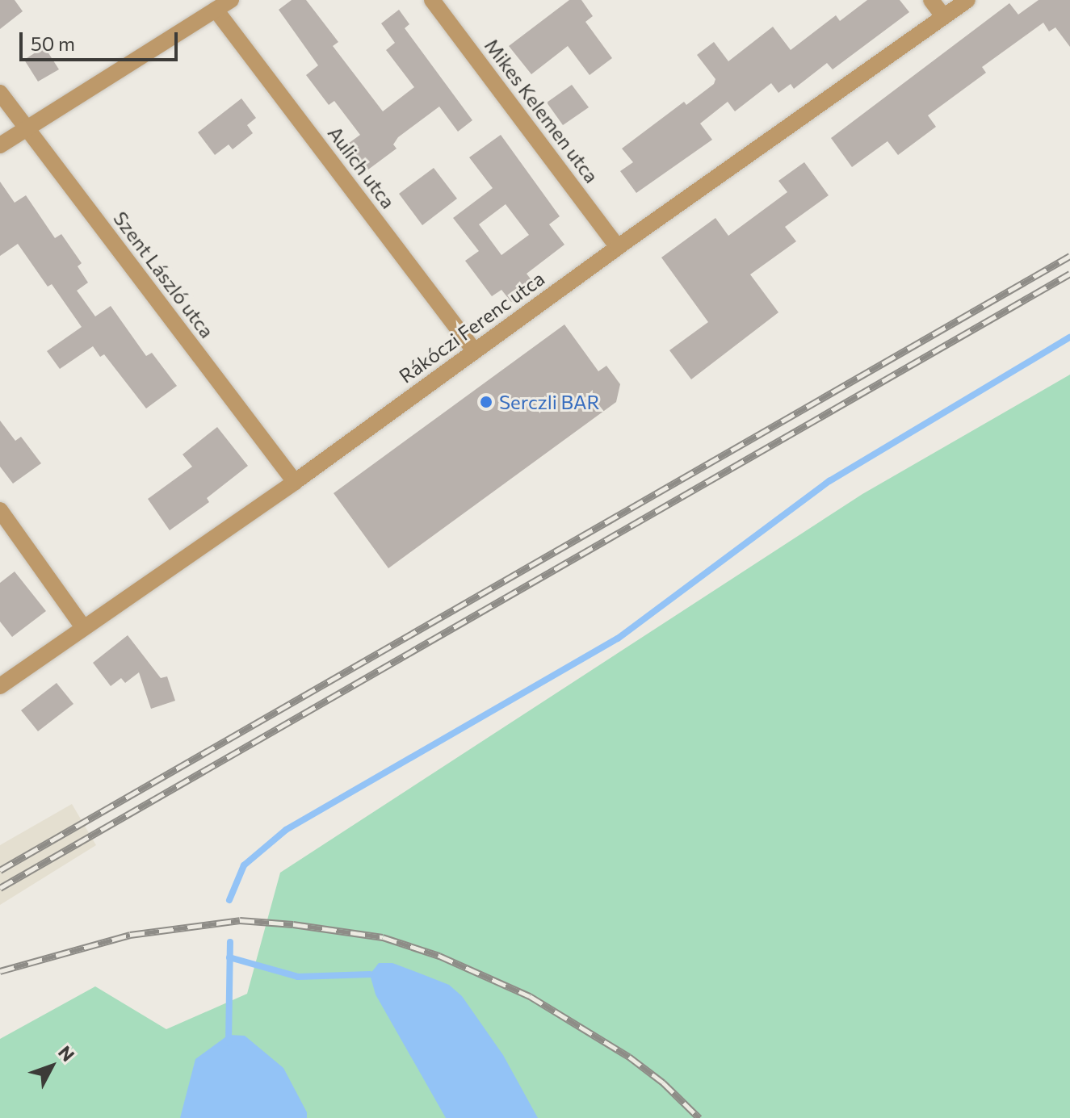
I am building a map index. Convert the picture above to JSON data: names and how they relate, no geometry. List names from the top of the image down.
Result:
{
  "streets": {
    "street": [
      "Mikes Kelemen utca",
      "Aulich utca",
      "Szent László utca",
      "Rákóczi Ferenc utca"
    ]
  },
  "crossings": [
    ["Mikes Kelemen utca", "Rákóczi Ferenc utca"],
    ["Aulich utca", "Rákóczi Ferenc utca"],
    ["Szent László utca", "Rákóczi Ferenc utca"]
  ],
  "places": ["Serczli BAR"],
  "scale_bar": "50 m",
  "north": "top right"
}
